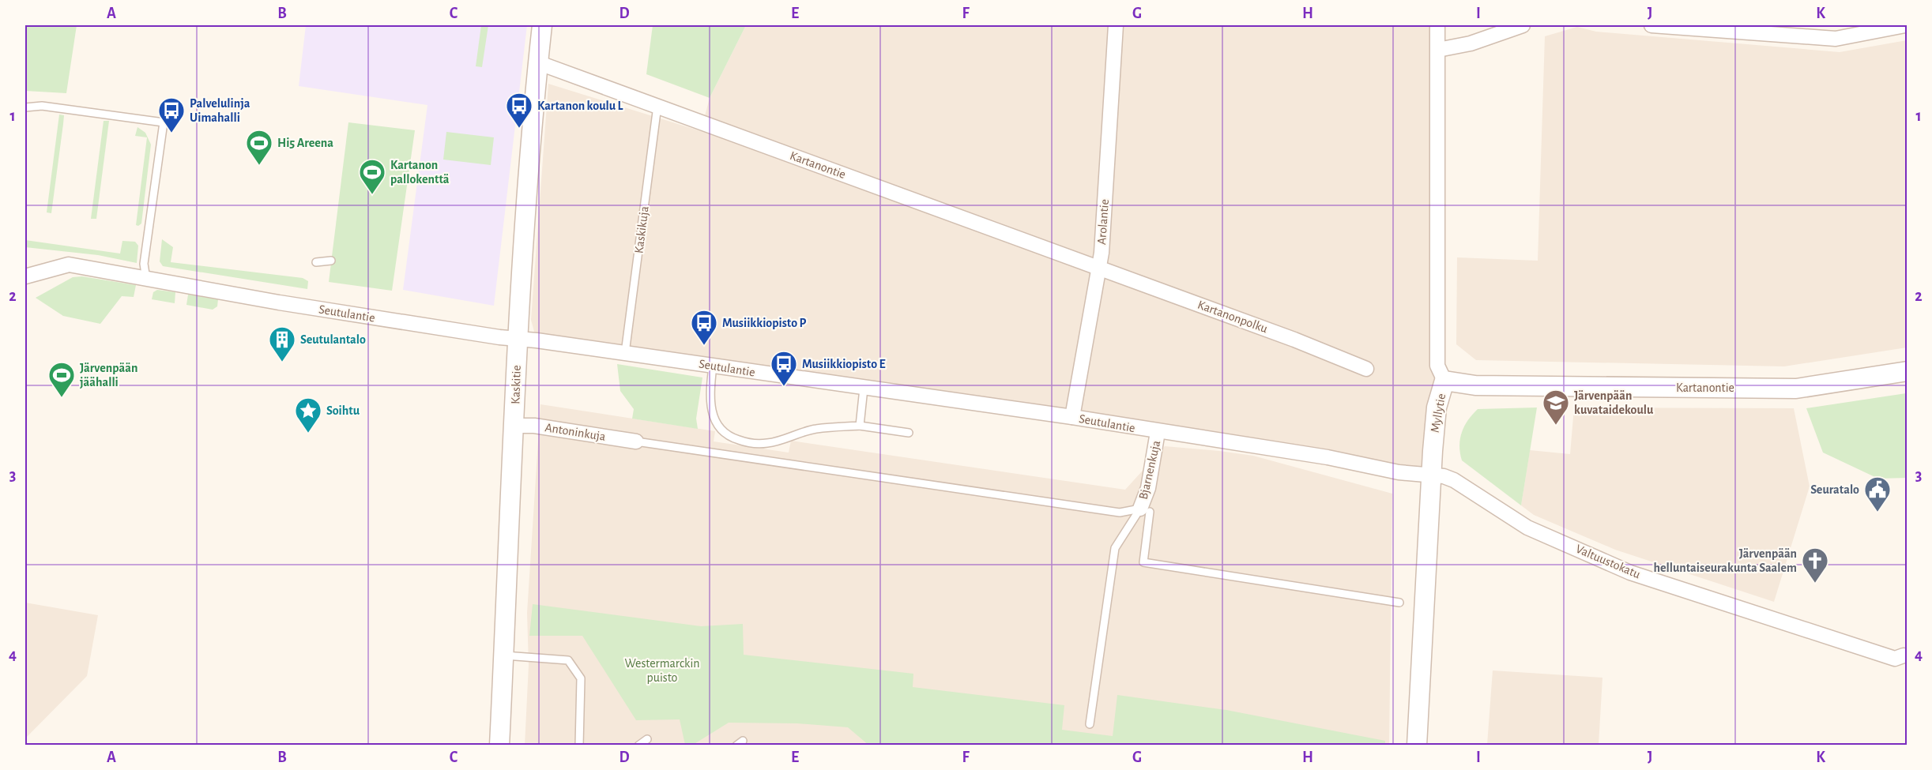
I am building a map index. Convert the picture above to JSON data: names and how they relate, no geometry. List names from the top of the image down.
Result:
{
  "streets": {
    "street": [
      "Kartanontie",
      "Arolantie",
      "Seutulantie",
      "Kartanonpolku",
      "Kaskitie",
      "Myllytie",
      "Antoninkuja",
      "Bjarnenkuja",
      "Valtuustokatu"
    ],
    "lane": ["Kaskikuja"]
  },
  "crossings": [
    ["Kartanontie", "Arolantie"],
    ["Kartanontie", "Kaskikuja"],
    ["Kartanontie", "Kartanonpolku"],
    ["Kartanontie", "Kaskitie"],
    ["Kartanontie", "Myllytie"],
    ["Arolantie", "Seutulantie"],
    ["Arolantie", "Kartanonpolku"],
    ["Kaskikuja", "Seutulantie"],
    ["Seutulantie", "Kaskitie"],
    ["Seutulantie", "Myllytie"],
    ["Seutulantie", "Bjarnenkuja"],
    ["Seutulantie", "Valtuustokatu"],
    ["Kaskitie", "Antoninkuja"],
    ["Myllytie", "Valtuustokatu"]
  ],
  "parks": ["Westermarckin puisto"],
  "places": {
    "bus stop": [
      "Kartanon koulu L",
      "Palvelulinja Uimahalli",
      "Musiikkiopisto P",
      "Musiikkiopisto E"
    ],
    "sports": ["Hi5 Areena", "Kartanon pallokenttä", "Järvenpään jäähalli"],
    "building": ["Seutulantalo"],
    "school or university": ["Järvenpään kuvataidekoulu"],
    "place": ["Soihtu"],
    "public building": ["Seuratalo"],
    "church": ["Järvenpään helluntaiseurakunta Saalem"]
  },
  "grid": {
    "columns": [
      "A",
      "B",
      "C",
      "D",
      "E",
      "F",
      "G",
      "H",
      "I",
      "J",
      "K"
    ],
    "rows": [
      "1",
      "2",
      "3",
      "4"
    ]
  }
}
